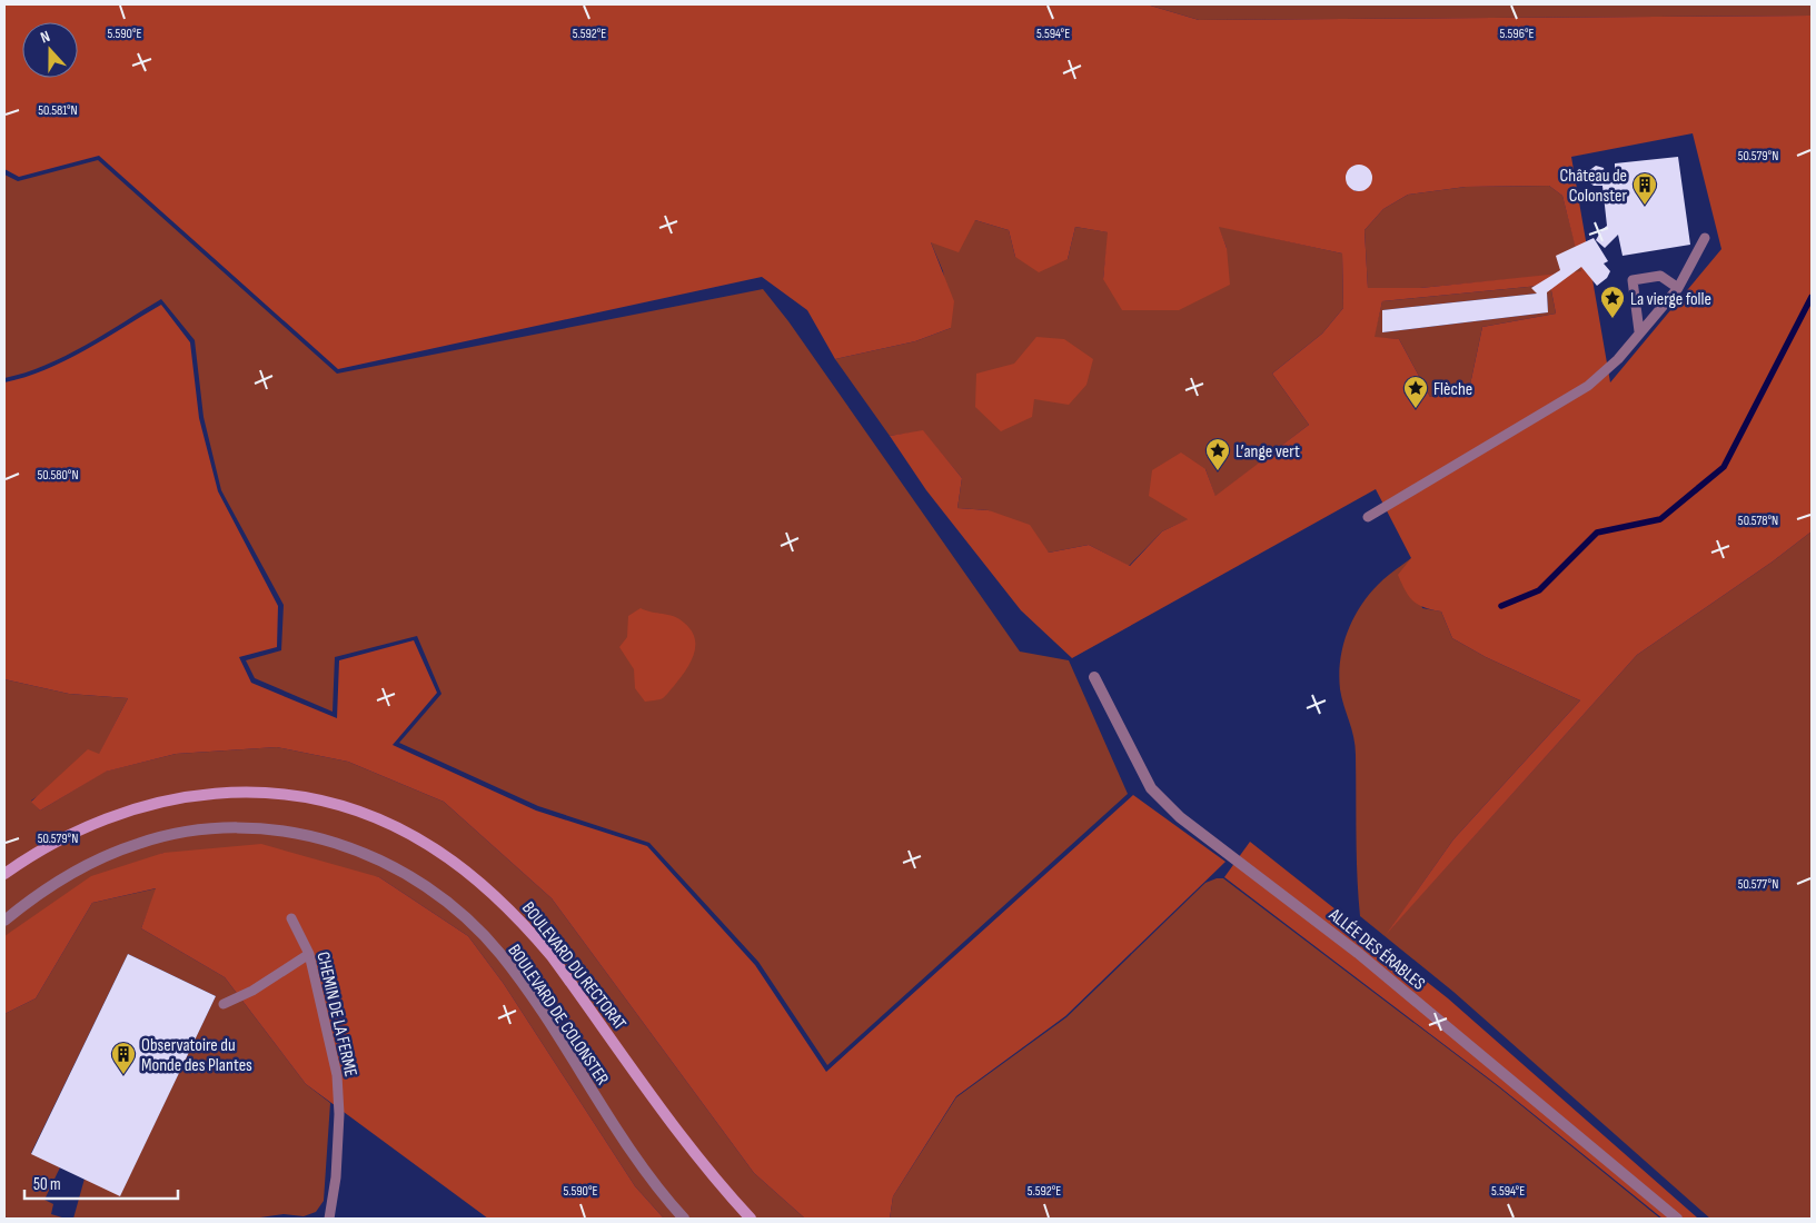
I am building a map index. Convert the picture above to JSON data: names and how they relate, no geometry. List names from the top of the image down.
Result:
{
  "streets": {
    "main road": ["BOULEVARD DU RECTORAT"],
    "street": ["ALLÉE DES ÉRABLES", "BOULEVARD DE COLONSTER"],
    "lane": ["CHEMIN DE LA FERME"]
  },
  "places": {
    "building": ["Château de Colonster", "Observatoire du Monde des Plantes"],
    "place": ["La vierge folle", "Flèche", "L’ange vert"]
  },
  "scale_bar": "50 m",
  "north": "top",
  "coordinates": [
    "5.590°E",
    "5.592°E",
    "5.594°E",
    "5.596°E",
    "50.581°N",
    "50.579°N",
    "50.580°N",
    "50.578°N",
    "50.577°N"
  ]
}
